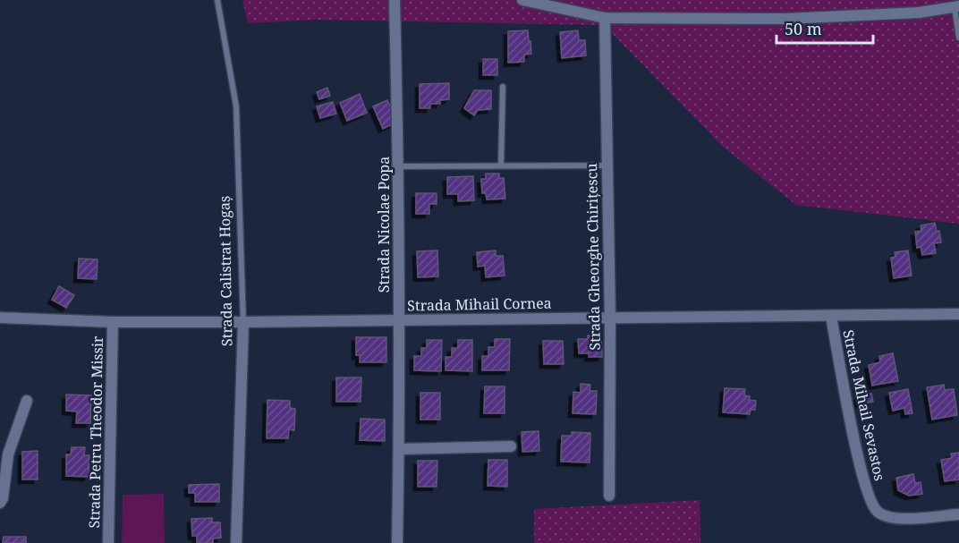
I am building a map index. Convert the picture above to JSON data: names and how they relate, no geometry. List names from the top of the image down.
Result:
{
  "streets": {
    "street": [
      "Strada Nicolae Popa",
      "Strada Gheorghe Chirițescu",
      "Strada Calistrat Hogaș",
      "Strada Mihail Cornea",
      "Strada Mihail Sevastos",
      "Strada Petru Theodor Missir"
    ]
  },
  "crossings": [
    ["Strada Nicolae Popa", "Strada Mihail Cornea"],
    ["Strada Gheorghe Chirițescu", "Strada Mihail Cornea"],
    ["Strada Calistrat Hogaș", "Strada Mihail Cornea"],
    ["Strada Mihail Cornea", "Strada Mihail Sevastos"],
    ["Strada Mihail Cornea", "Strada Petru Theodor Missir"]
  ],
  "scale_bar": "50 m"
}
